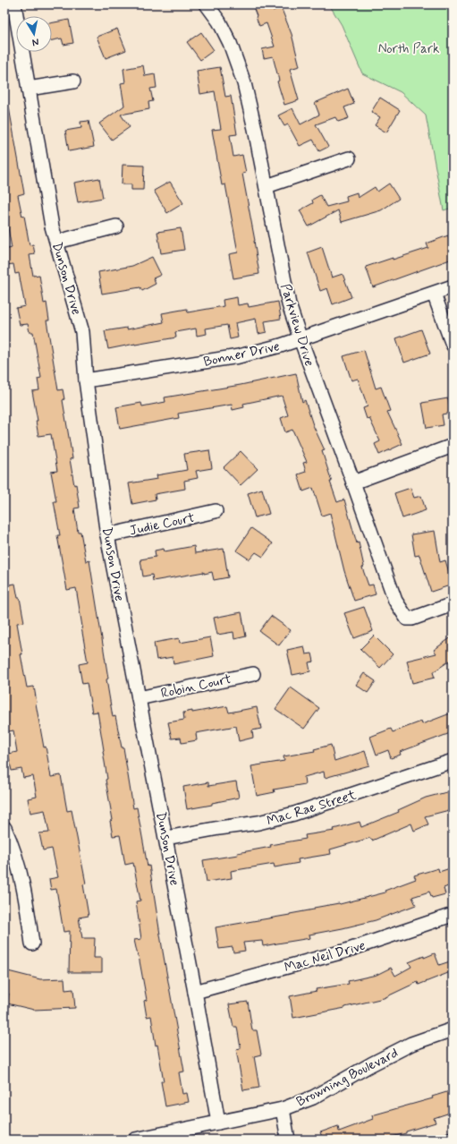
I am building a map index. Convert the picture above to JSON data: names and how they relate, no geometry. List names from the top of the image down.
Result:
{
  "streets": {
    "street": [
      "Dunson Drive",
      "Parkview Drive",
      "Bonner Drive",
      "Judie Court",
      "Robin Court",
      "Mac Rae Street",
      "Mac Neil Drive",
      "Browning Boulevard"
    ]
  },
  "crossings": [
    ["Dunson Drive", "Bonner Drive"],
    ["Dunson Drive", "Judie Court"],
    ["Dunson Drive", "Robin Court"],
    ["Dunson Drive", "Mac Rae Street"],
    ["Dunson Drive", "Mac Neil Drive"],
    ["Dunson Drive", "Browning Boulevard"],
    ["Parkview Drive", "Bonner Drive"]
  ],
  "parks": ["North Park"],
  "north": "bottom"
}
